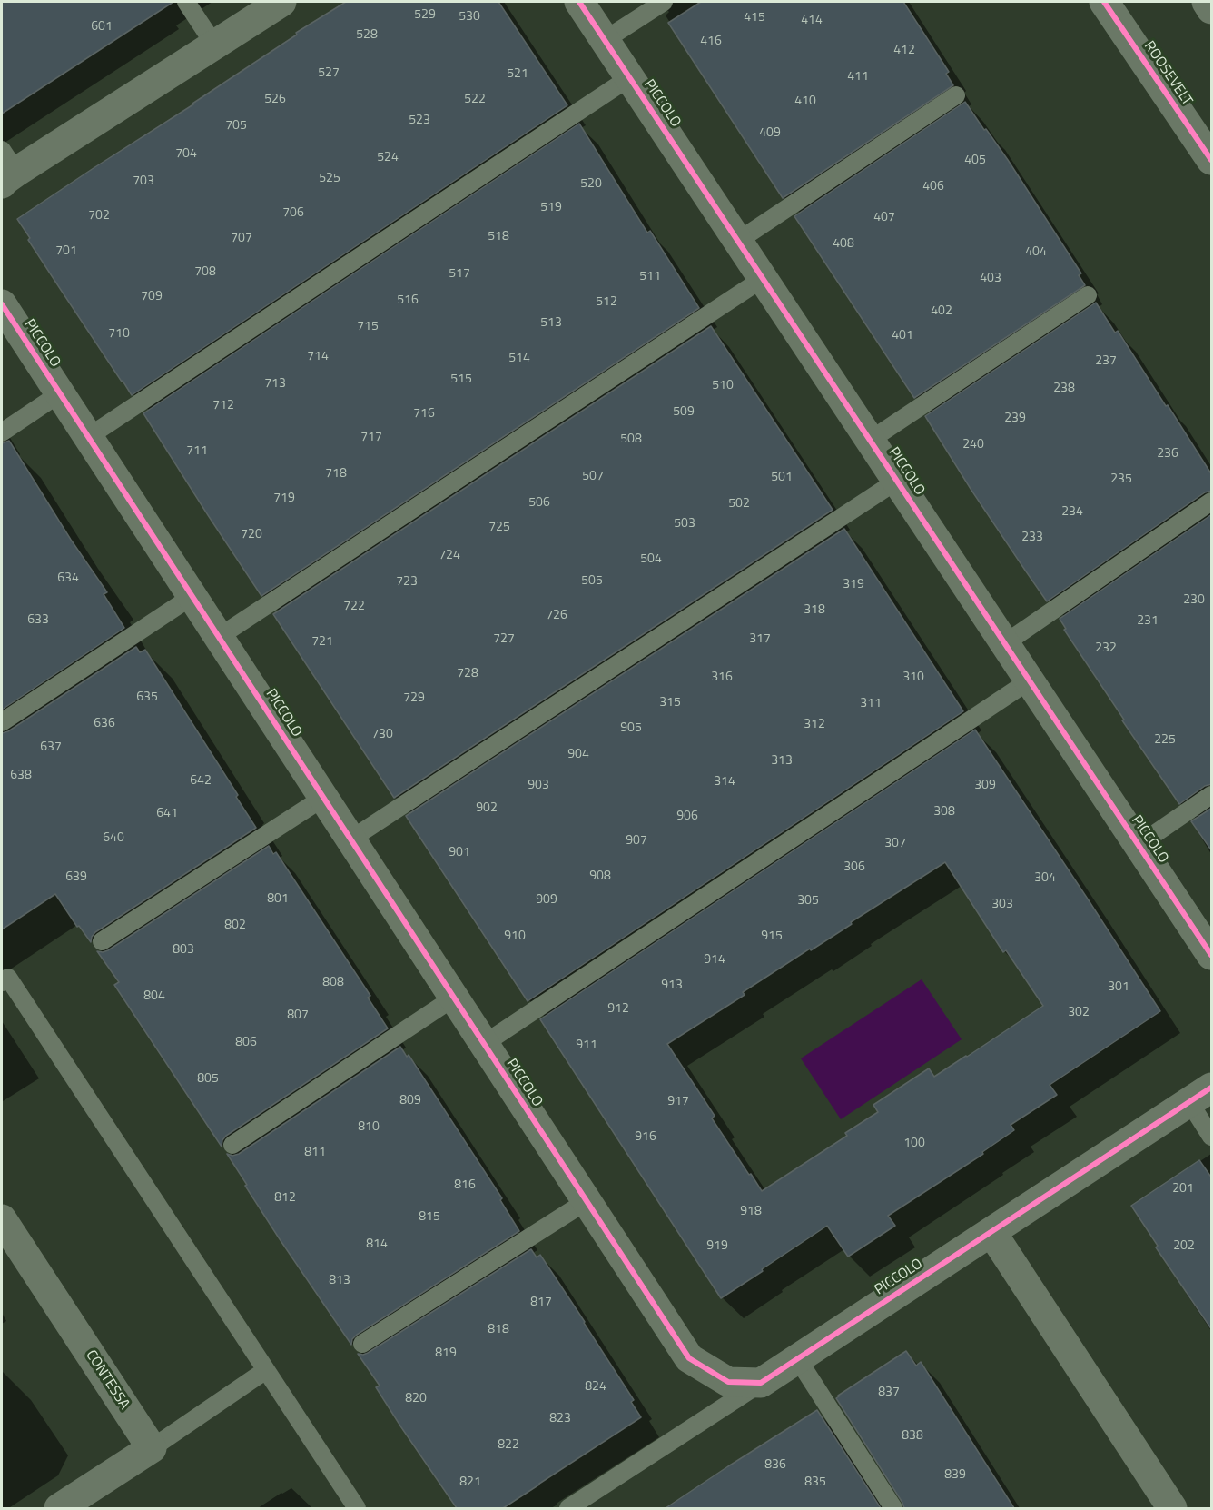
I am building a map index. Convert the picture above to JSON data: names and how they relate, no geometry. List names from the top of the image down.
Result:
{
  "streets": {
    "street": ["ROOSEVELT", "PICCOLO", "CONTESSA"]
  },
  "house_numbers": [
    "529",
    "530",
    "415",
    "414",
    "601",
    "528",
    "416",
    "412",
    "527",
    "521",
    "411",
    "526",
    "522",
    "410",
    "523",
    "705",
    "409",
    "704",
    "524",
    "405",
    "525",
    "703",
    "520",
    "406",
    "519",
    "706",
    "702",
    "407",
    "518",
    "707",
    "408",
    "701",
    "404",
    "708",
    "517",
    "511",
    "403",
    "709",
    "516",
    "512",
    "402",
    "513",
    "715",
    "710",
    "401",
    "714",
    "514",
    "237",
    "515",
    "713",
    "510",
    "238",
    "712",
    "509",
    "716",
    "239",
    "717",
    "508",
    "240",
    "711",
    "236",
    "718",
    "507",
    "501",
    "235",
    "719",
    "506",
    "502",
    "234",
    "503",
    "725",
    "720",
    "233",
    "724",
    "504",
    "634",
    "505",
    "723",
    "319",
    "230",
    "722",
    "318",
    "726",
    "633",
    "231",
    "727",
    "317",
    "721",
    "232",
    "728",
    "316",
    "310",
    "635",
    "729",
    "315",
    "311",
    "636",
    "312",
    "905",
    "730",
    "225",
    "637",
    "904",
    "313",
    "638",
    "642",
    "314",
    "903",
    "309",
    "902",
    "308",
    "641",
    "906",
    "640",
    "907",
    "307",
    "901",
    "306",
    "908",
    "639",
    "304",
    "801",
    "909",
    "305",
    "303",
    "802",
    "910",
    "915",
    "803",
    "914",
    "808",
    "913",
    "301",
    "804",
    "912",
    "302",
    "807",
    "806",
    "911",
    "805",
    "809",
    "917",
    "810",
    "916",
    "100",
    "811",
    "816",
    "201",
    "812",
    "918",
    "815",
    "814",
    "919",
    "202",
    "813",
    "817",
    "818",
    "819",
    "824",
    "837",
    "820",
    "823",
    "838",
    "822",
    "836",
    "839",
    "821",
    "835"
  ]
}
